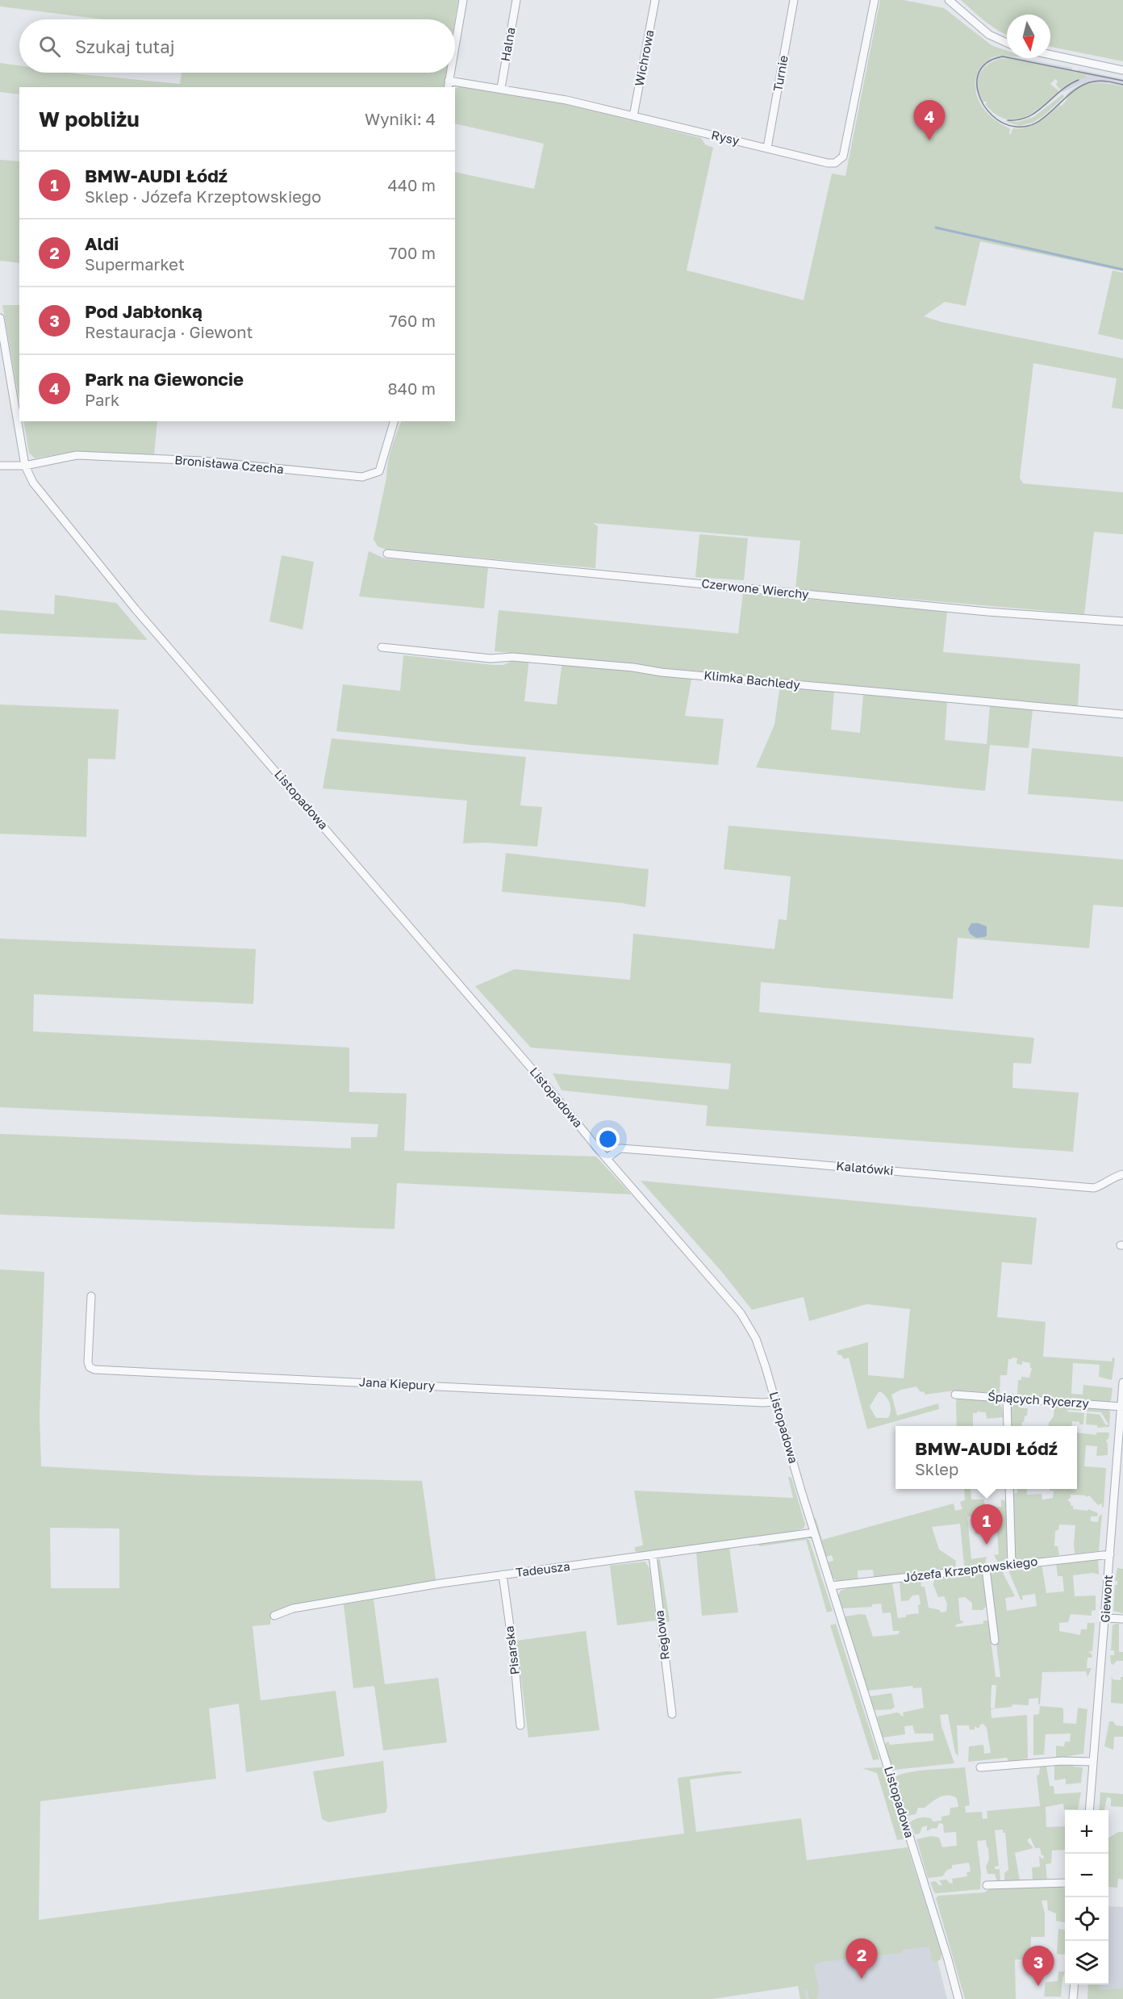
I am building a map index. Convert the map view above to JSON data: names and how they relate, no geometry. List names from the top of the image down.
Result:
{
  "streets": {
    "street": [
      "Halna",
      "Wichrowa",
      "Turnie",
      "Rysy",
      "Bronisława Czecha",
      "Czerwone Wierchy",
      "Klimka Bachledy",
      "Listopadowa",
      "Kalatówki",
      "Jana Kiepury",
      "Śpiących Rycerzy",
      "Tadeusza",
      "Józefa Krzeptowskiego",
      "Giewont",
      "Reglowa",
      "Pisarska"
    ]
  },
  "crossings": [
    ["Halna", "Rysy"],
    ["Wichrowa", "Rysy"],
    ["Turnie", "Rysy"],
    ["Bronisława Czecha", "Listopadowa"],
    ["Listopadowa", "Kalatówki"],
    ["Listopadowa", "Jana Kiepury"],
    ["Listopadowa", "Tadeusza"],
    ["Listopadowa", "Józefa Krzeptowskiego"],
    ["Śpiących Rycerzy", "Giewont"],
    ["Tadeusza", "Reglowa"],
    ["Tadeusza", "Pisarska"],
    ["Józefa Krzeptowskiego", "Giewont"]
  ],
  "north": "bottom",
  "page": {
    "search": "Szukaj tutaj",
    "heading": ["W pobliżu", "Wyniki: 4"],
    "pins": [
      "4",
      "1",
      "2",
      "3"
    ],
    "list": [
      {
        "mark": "1",
        "name": "BMW-AUDI Łódź",
        "note": "Sklep · Józefa Krzeptowskiego",
        "value": "440 m"
      },
      {
        "mark": "2",
        "name": "Aldi",
        "note": "Supermarket",
        "value": "700 m"
      },
      {
        "mark": "3",
        "name": "Pod Jabłonką",
        "note": "Restauracja · Giewont",
        "value": "760 m"
      },
      {
        "mark": "4",
        "name": "Park na Giewoncie",
        "note": "Park",
        "value": "840 m"
      }
    ],
    "popup": ["BMW-AUDI Łódź", "Sklep"],
    "map_buttons": ["+", "−"]
  }
}
